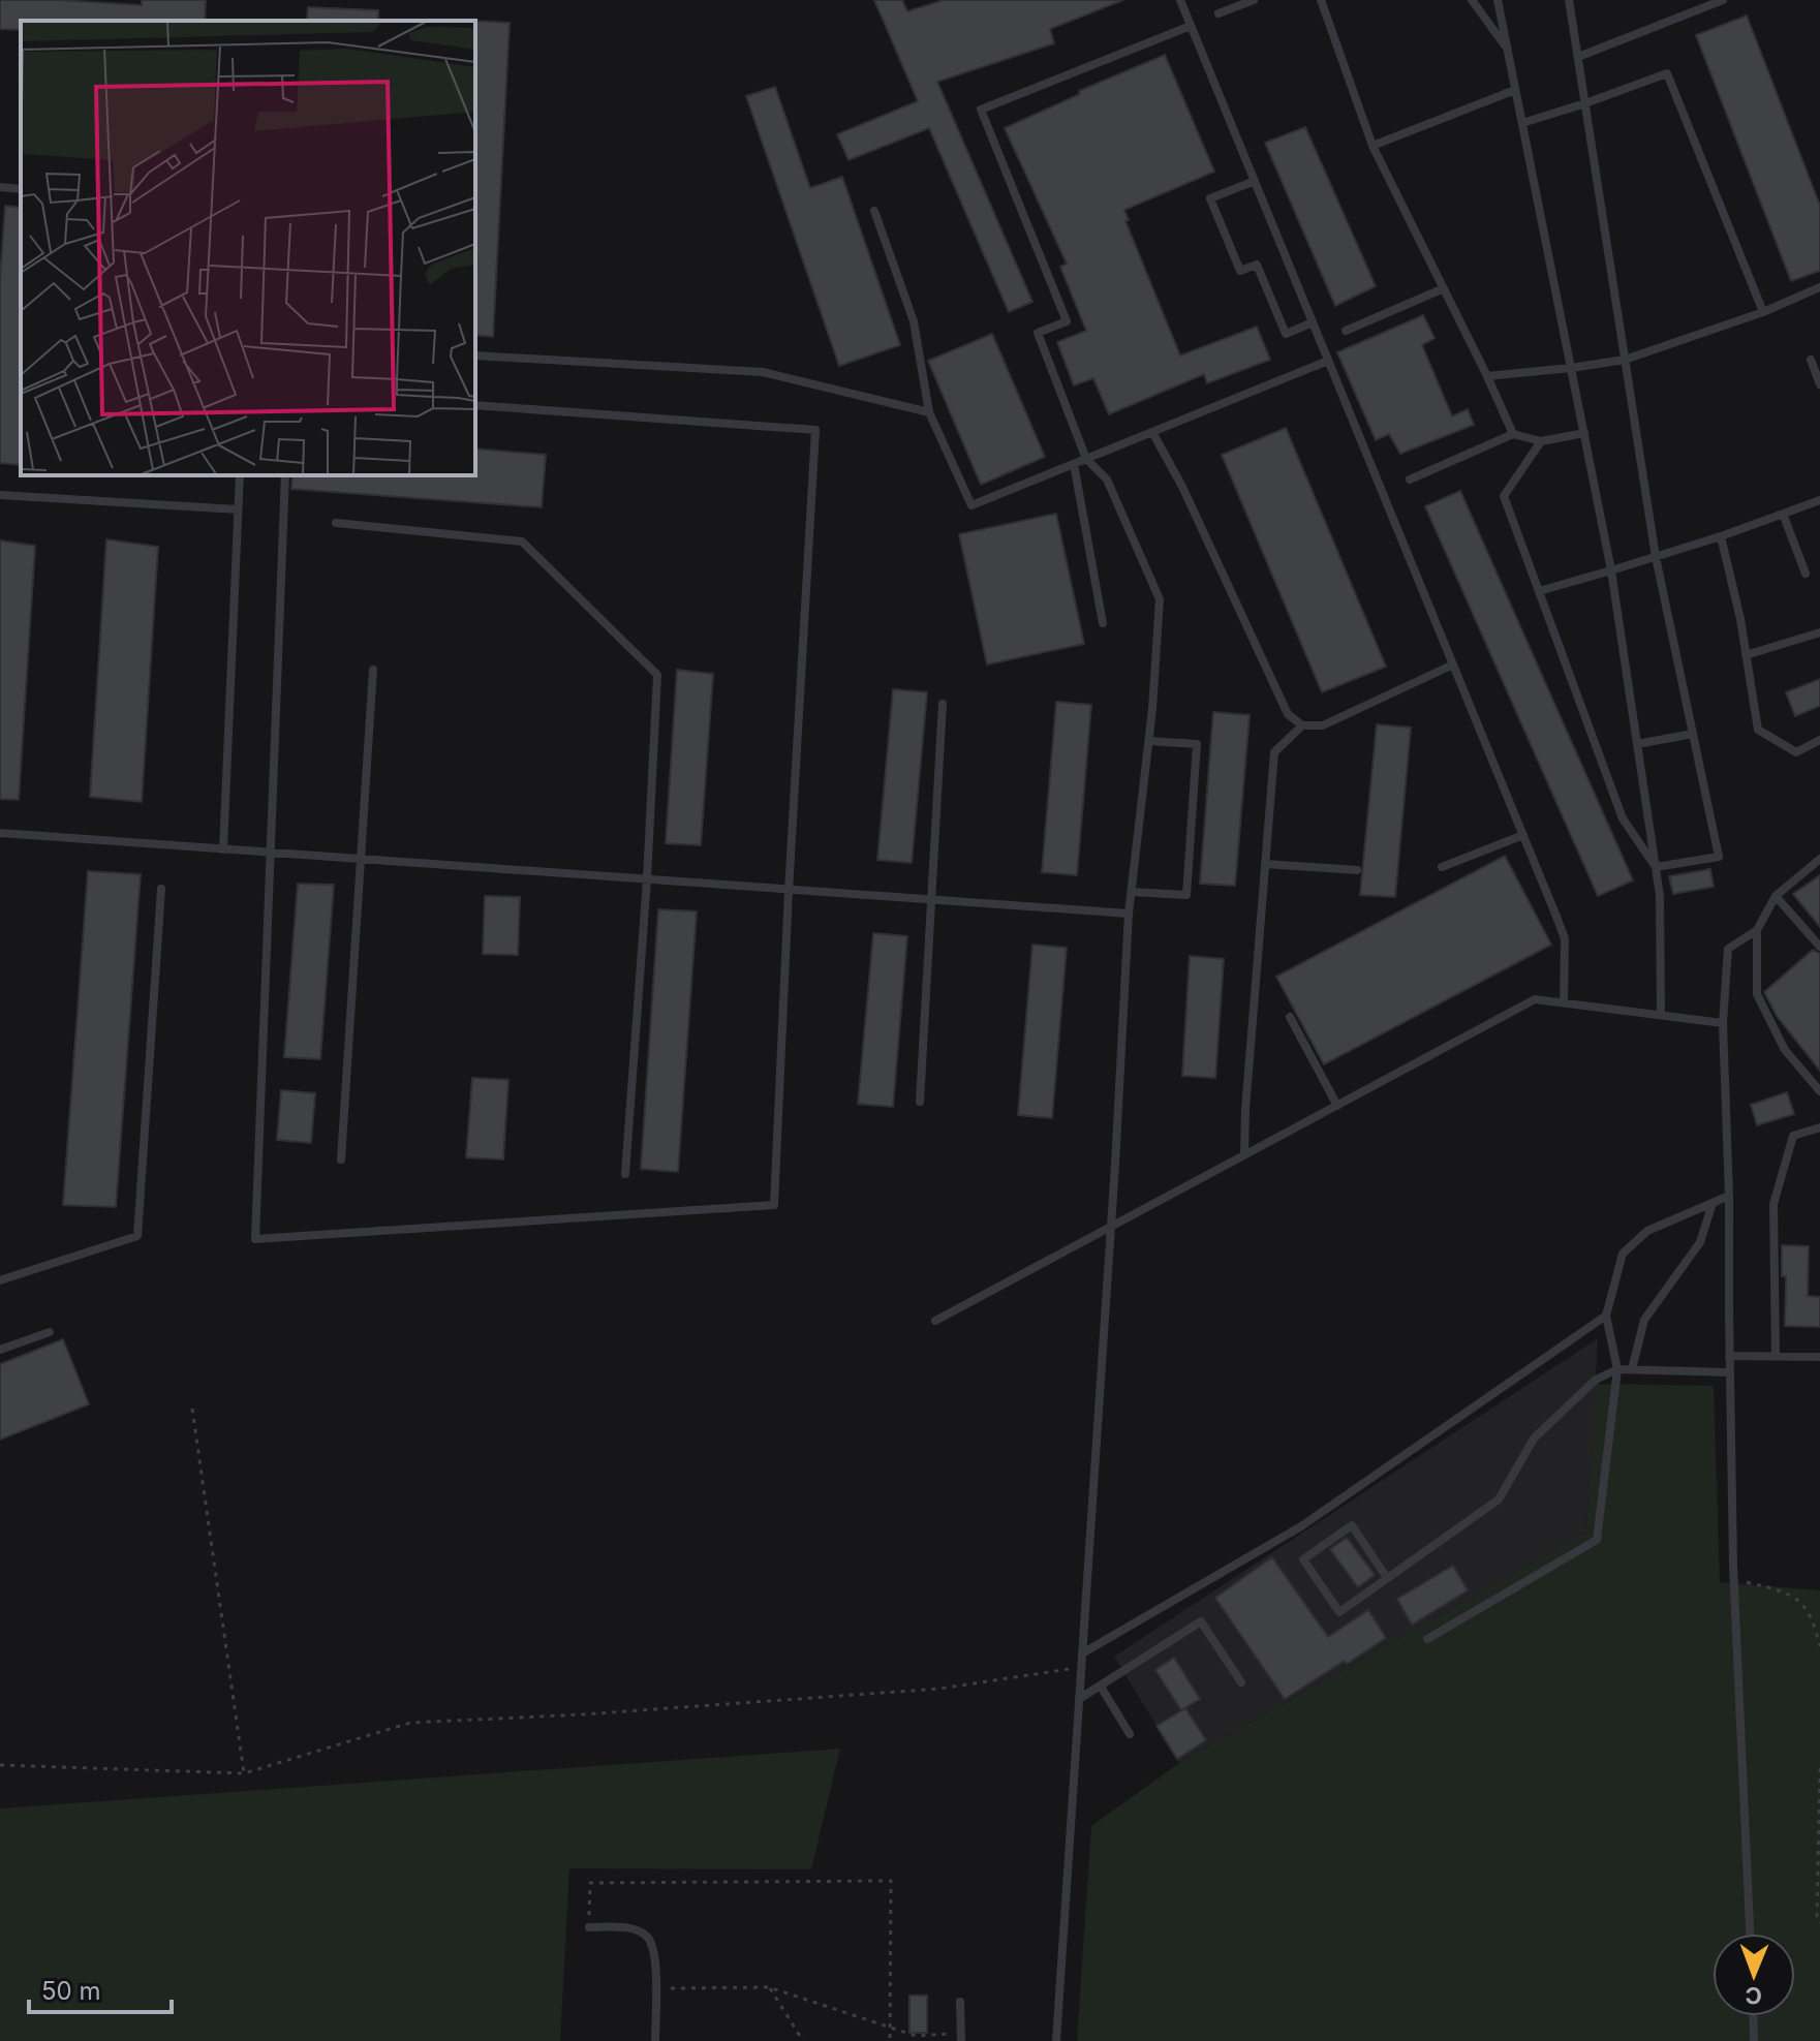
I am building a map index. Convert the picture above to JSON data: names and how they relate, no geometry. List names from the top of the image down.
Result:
{
  "scale_bar": "50 m",
  "north": "bottom"
}
